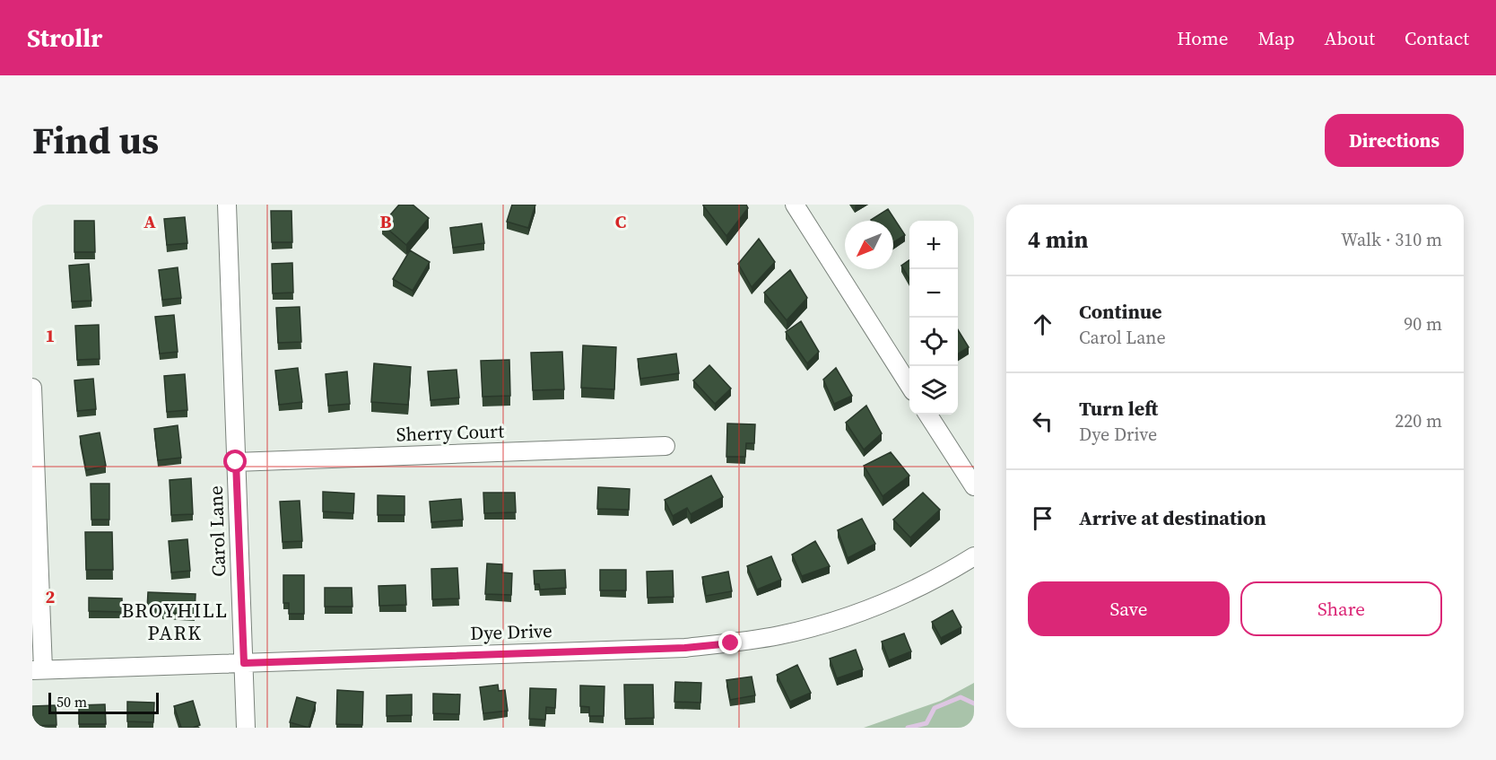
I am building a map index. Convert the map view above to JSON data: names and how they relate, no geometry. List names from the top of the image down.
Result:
{
  "streets": {
    "street": ["Sherry Court", "Carol Lane", "Dye Drive"]
  },
  "crossings": [
    ["Sherry Court", "Carol Lane"],
    ["Carol Lane", "Dye Drive"]
  ],
  "districts": ["BROYHILL PARK"],
  "scale_bar": "50 m",
  "north": "bottom left",
  "page": {
    "header": "Strollr",
    "nav": [
      "Home",
      "Map",
      "About",
      "Contact"
    ],
    "title": "Find us",
    "buttons": [
      "Directions",
      ["Save", "Share"]
    ],
    "heading": ["4 min", "Walk · 310 m"],
    "map_buttons": ["+", "−"],
    "list": [
      ["Continue", "Carol Lane", "90 m"],
      ["Turn left", "Dye Drive", "220 m"],
      "Arrive at destination"
    ],
    "scale": "50 m"
  },
  "grid": {
    "columns": ["A", "B", "C"],
    "rows": ["1", "2"]
  }
}
